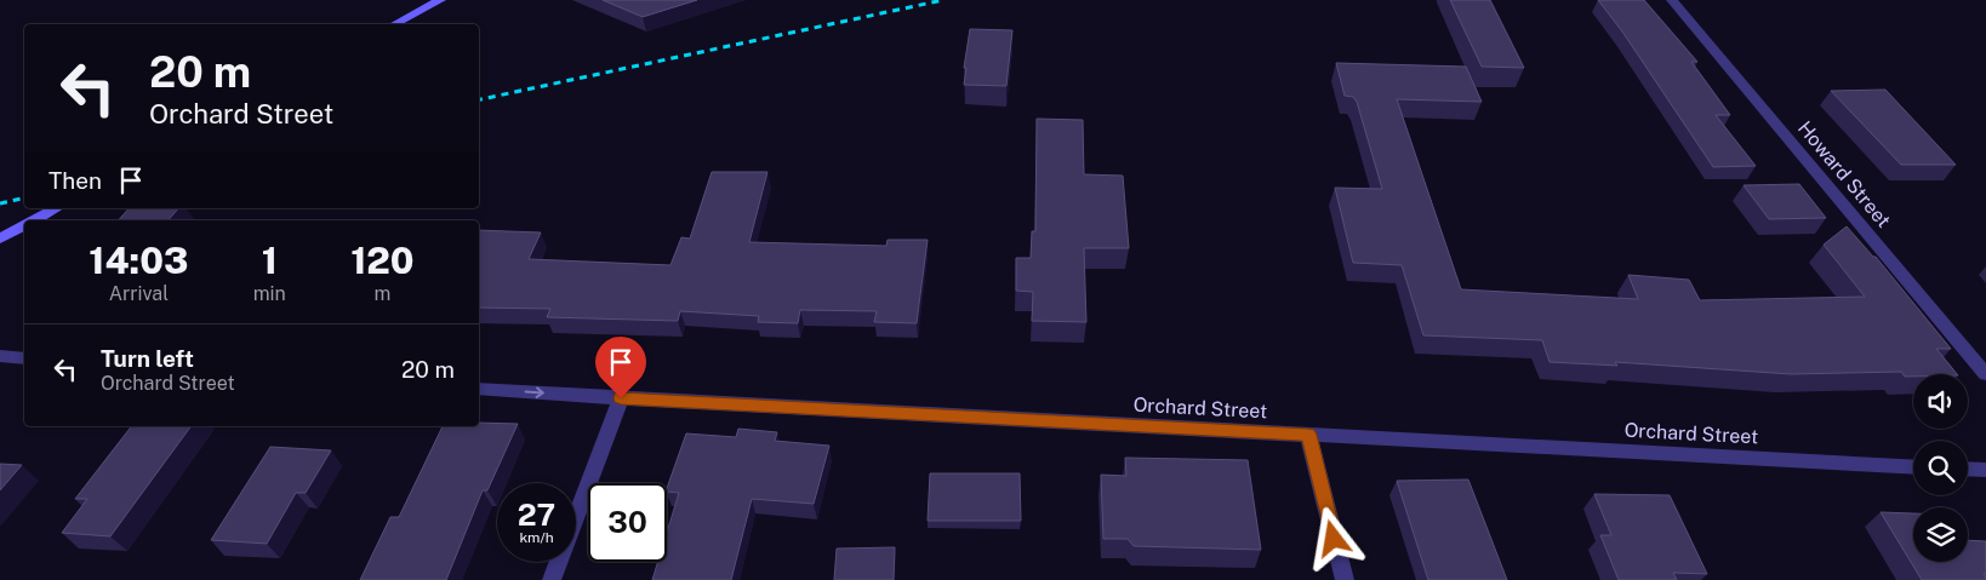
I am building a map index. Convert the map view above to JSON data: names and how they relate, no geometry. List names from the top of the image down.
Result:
{
  "streets": {
    "street": ["Howard Street", "Orchard Street"]
  },
  "page": {
    "turn": ["20 m", "Orchard Street"],
    "then": "Then",
    "eta": [
      "14:03",
      "Arrival",
      "1",
      "min",
      "120",
      "m"
    ],
    "list": [
      {
        "name": "Turn left",
        "note": "Orchard Street",
        "value": "20 m"
      }
    ],
    "speed": "27 km/h",
    "limit": "30"
  }
}
